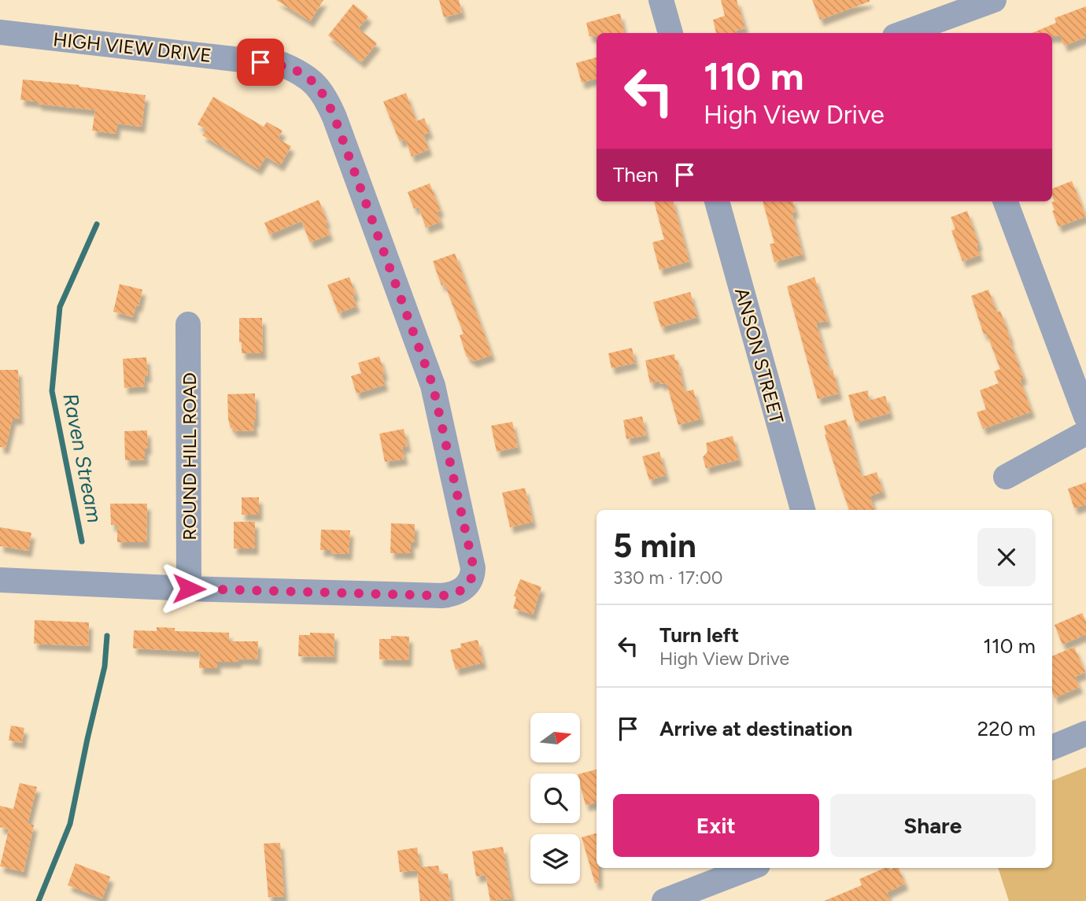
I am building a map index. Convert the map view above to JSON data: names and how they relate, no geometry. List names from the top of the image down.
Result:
{
  "streets": {
    "street": ["HIGH VIEW DRIVE", "ANSON STREET", "ROUND HILL ROAD"]
  },
  "crossings": [
    ["HIGH VIEW DRIVE", "ROUND HILL ROAD"]
  ],
  "water": ["Raven Stream"],
  "north": "right",
  "page": {
    "turn": ["110 m", "High View Drive"],
    "then": "Then",
    "heading": ["5 min", "330 m · 17:00"],
    "list": [
      {
        "name": "Turn left",
        "note": "High View Drive",
        "value": "110 m"
      },
      {
        "name": "Arrive at destination",
        "value": "220 m"
      }
    ],
    "buttons": ["Exit", "Share"]
  }
}
